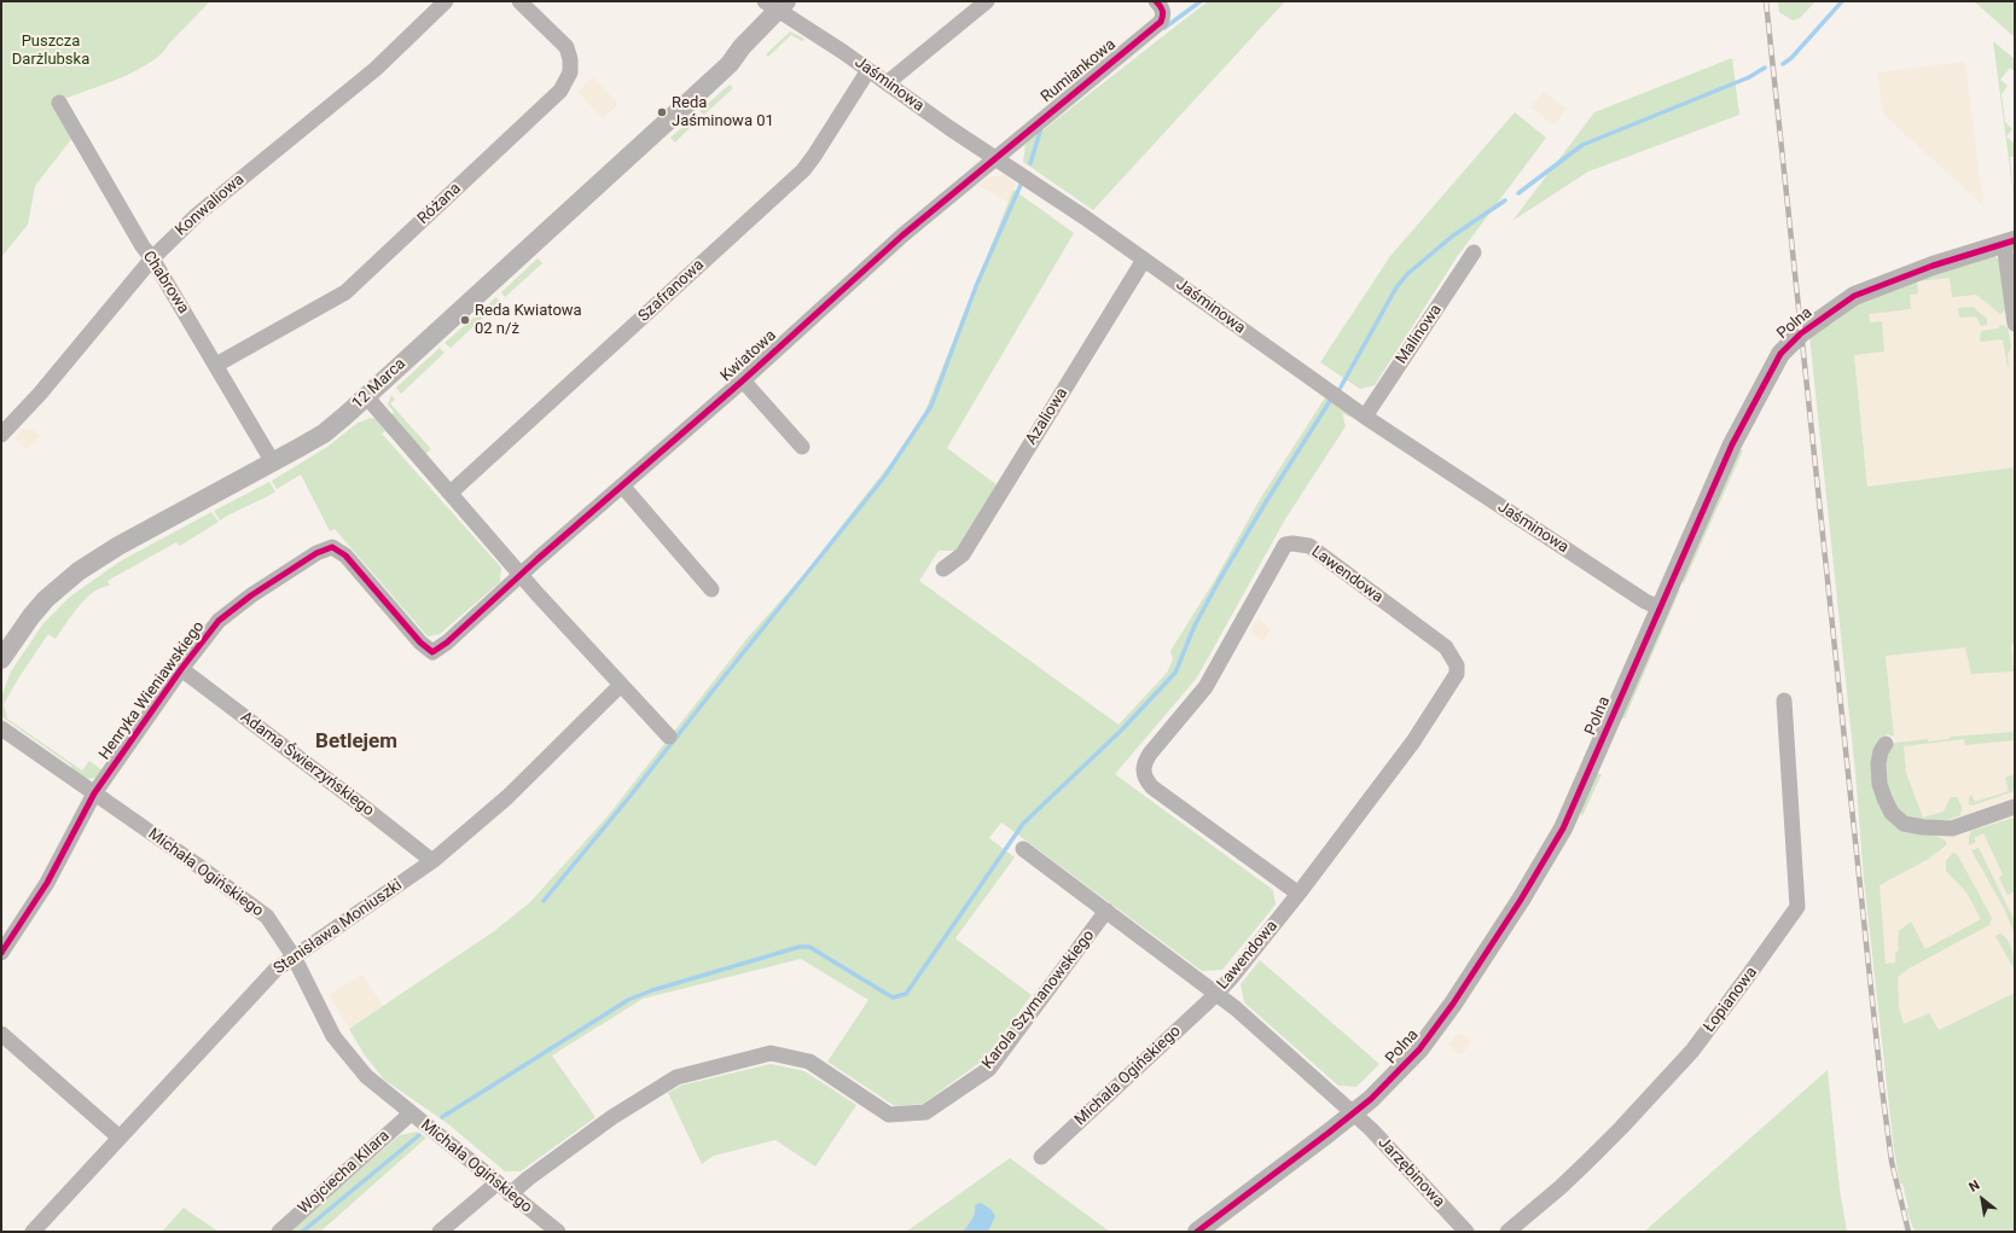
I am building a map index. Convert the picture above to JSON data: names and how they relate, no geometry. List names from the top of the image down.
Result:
{
  "streets": {
    "street": [
      "Rumiankowa",
      "Jaśminowa",
      "Różana",
      "Konwaliowa",
      "Chabrowa",
      "Szafranowa",
      "Polna",
      "Malinowa",
      "Kwiatowa",
      "12 Marca",
      "Azaliowa",
      "Lawendowa",
      "Henryka Wieniawskiego",
      "Adama Świerzyńskiego",
      "Michała Ogińskiego",
      "Stanisława Moniuszki",
      "Karola Szymanowskiego",
      "Łopianowa",
      "Wojciecha Kilara",
      "Jarzębinowa"
    ]
  },
  "crossings": [
    ["Rumiankowa", "Jaśminowa"],
    ["Rumiankowa", "Kwiatowa"],
    ["Jaśminowa", "Szafranowa"],
    ["Jaśminowa", "Polna"],
    ["Jaśminowa", "Malinowa"],
    ["Jaśminowa", "Kwiatowa"],
    ["Jaśminowa", "12 Marca"],
    ["Jaśminowa", "Azaliowa"],
    ["Różana", "Chabrowa"],
    ["Konwaliowa", "Chabrowa"],
    ["Chabrowa", "12 Marca"],
    ["Polna", "Jarzębinowa"],
    ["Kwiatowa", "Henryka Wieniawskiego"],
    ["Lawendowa", "Michała Ogińskiego"],
    ["Henryka Wieniawskiego", "Adama Świerzyńskiego"],
    ["Henryka Wieniawskiego", "Michała Ogińskiego"],
    ["Adama Świerzyńskiego", "Stanisława Moniuszki"],
    ["Michała Ogińskiego", "Stanisława Moniuszki"],
    ["Michała Ogińskiego", "Karola Szymanowskiego"],
    ["Michała Ogińskiego", "Wojciecha Kilara"]
  ],
  "districts": ["Betlejem"],
  "parks": ["Puszcza Darżlubska"],
  "places": ["Reda Jaśminowa 01", "Reda Kwiatowa 02 n/ż"],
  "north": "top left"
}
